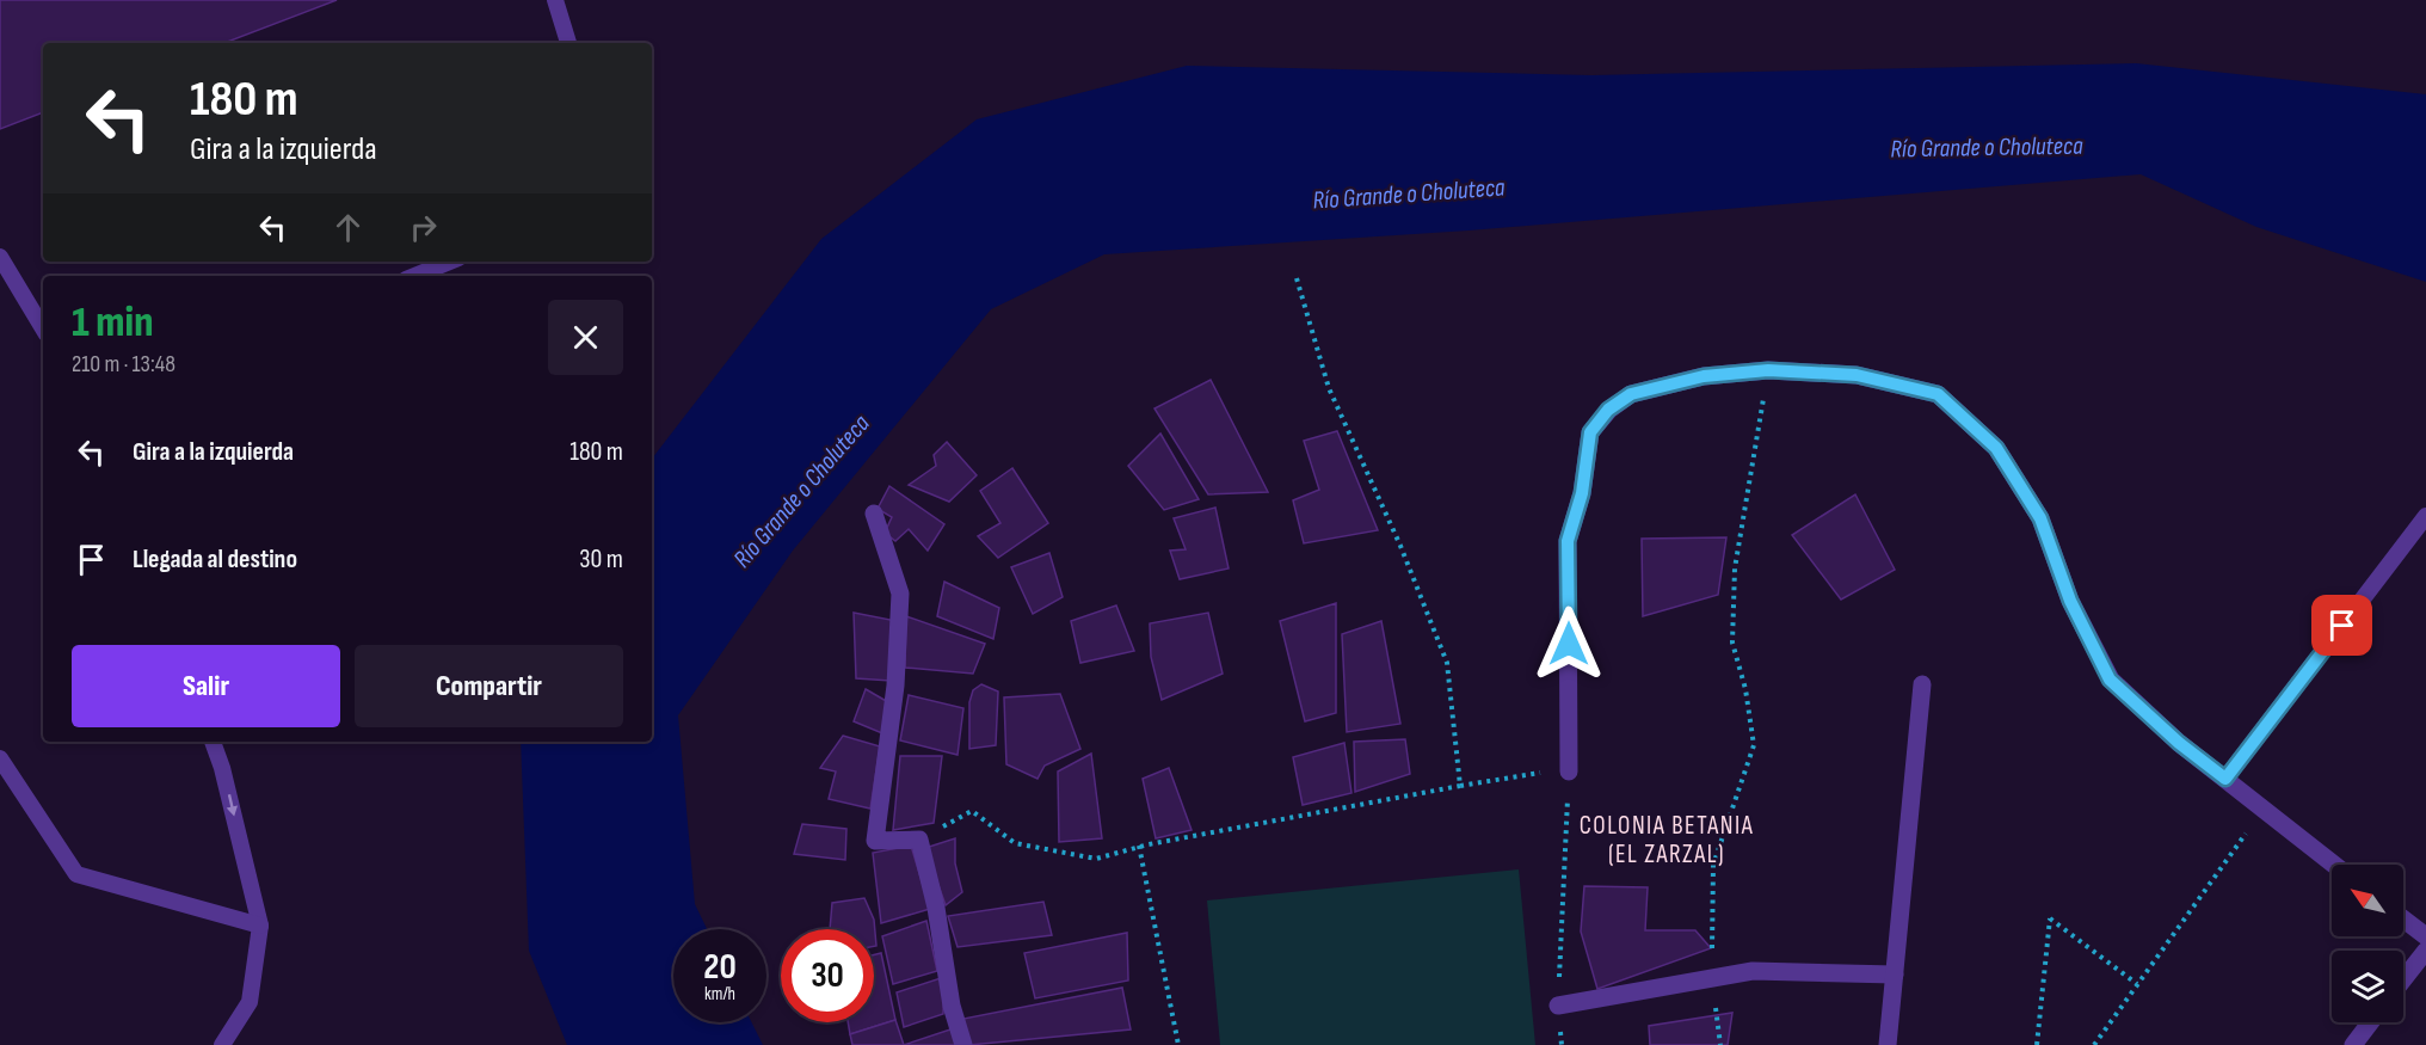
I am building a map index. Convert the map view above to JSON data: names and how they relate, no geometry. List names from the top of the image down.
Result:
{
  "districts": ["COLONIA BETANIA (EL ZARZAL)"],
  "water": ["Río Grande o Choluteca"],
  "north": "top left",
  "page": {
    "turn": ["180 m", "Gira a la izquierda"],
    "heading": ["1 min", "210 m · 13:48"],
    "list": [
      {
        "name": "Gira a la izquierda",
        "value": "180 m"
      },
      {
        "name": "Llegada al destino",
        "value": "30 m"
      }
    ],
    "buttons": ["Salir", "Compartir"],
    "speed": "20 km/h",
    "limit": "30"
  }
}
